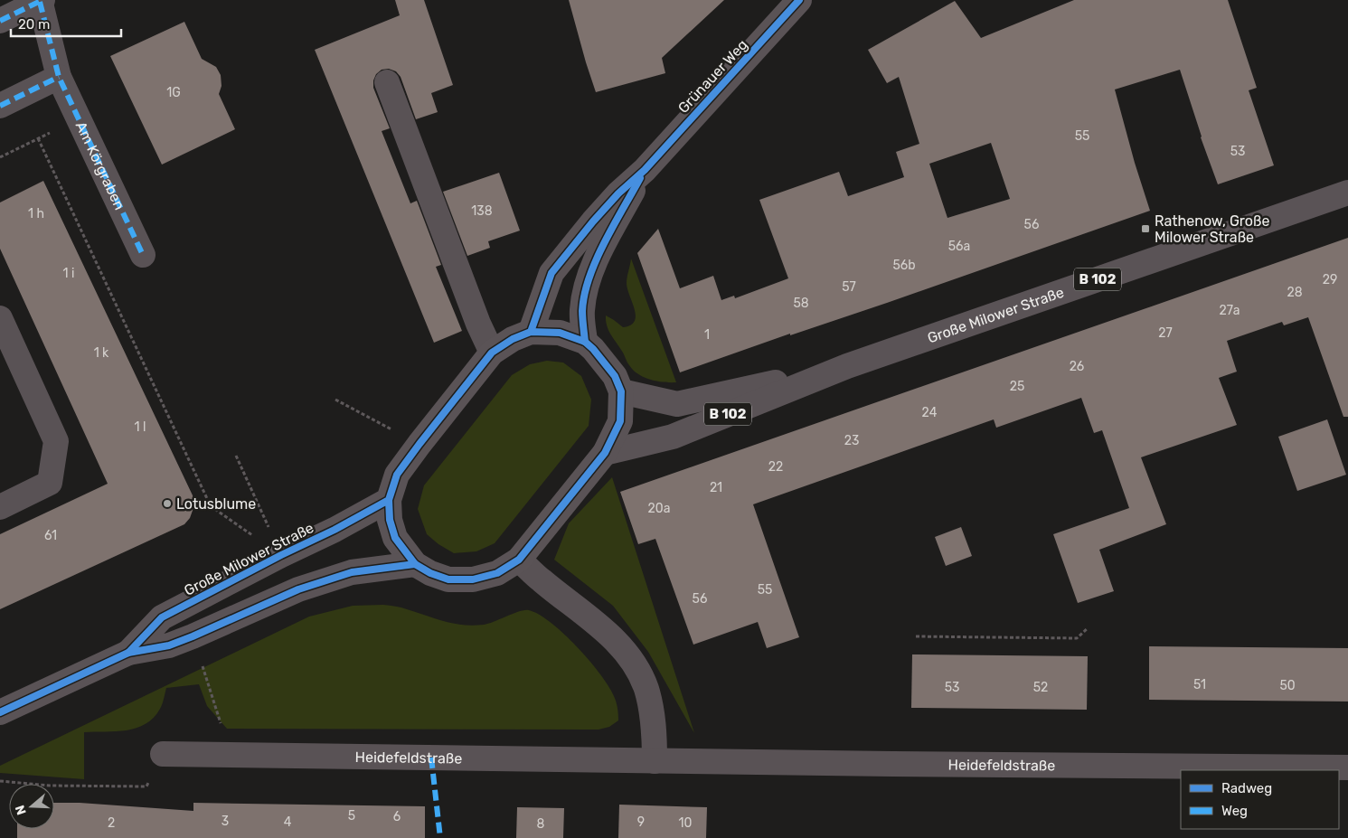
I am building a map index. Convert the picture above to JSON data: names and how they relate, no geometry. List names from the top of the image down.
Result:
{
  "streets": {
    "main road": ["Grünauer Weg", "B 102", "Große Milower Straße"],
    "street": ["Am Körgraben", "Heidefeldstraße"]
  },
  "places": {
    "transit": ["Rathenow, Große Milower Straße"],
    "other": ["Lotusblume"]
  },
  "house_numbers": [
    "1G",
    "55",
    "53",
    "138",
    "1 h",
    "56",
    "56a",
    "56b",
    "1 i",
    "29",
    "57",
    "28",
    "58",
    "27a",
    "27",
    "1",
    "1 k",
    "26",
    "25",
    "24",
    "1 l",
    "23",
    "22",
    "21",
    "20a",
    "61",
    "55",
    "56",
    "51",
    "50",
    "53",
    "52",
    "5",
    "6",
    "3",
    "4",
    "9",
    "2",
    "10",
    "8"
  ],
  "legend": ["Radweg", "Weg"],
  "scale_bar": "20 m",
  "north": "left"
}
